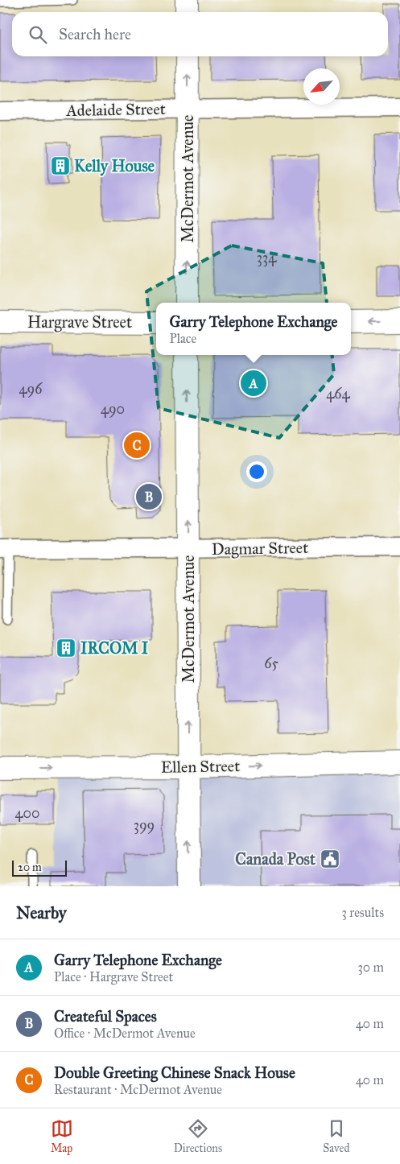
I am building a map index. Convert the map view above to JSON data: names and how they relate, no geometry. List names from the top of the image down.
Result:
{
  "streets": {
    "street": [
      "Adelaide Street",
      "McDermot Avenue",
      "Hargrave Street",
      "Dagmar Street",
      "Ellen Street"
    ]
  },
  "crossings": [
    ["Adelaide Street", "McDermot Avenue"],
    ["McDermot Avenue", "Dagmar Street"],
    ["McDermot Avenue", "Ellen Street"]
  ],
  "one_way": ["McDermot Avenue", "Ellen Street"],
  "places": {
    "building": ["Kelly House", "IRCOM I"],
    "public building": ["Canada Post"]
  },
  "house_numbers": [
    "334",
    "496",
    "464",
    "490",
    "65",
    "400",
    "399"
  ],
  "scale_bar": "20 m",
  "north": "bottom left",
  "page": {
    "search": "Search here",
    "popup": ["Garry Telephone Exchange", "Place"],
    "pins": ["A", "C", "B"],
    "scale": "20 m",
    "heading": ["Nearby", "3 results"],
    "list": [
      {
        "mark": "A",
        "name": "Garry Telephone Exchange",
        "note": "Place · Hargrave Street",
        "value": "30 m"
      },
      {
        "mark": "B",
        "name": "Createful Spaces",
        "note": "Office · McDermot Avenue",
        "value": "40 m"
      },
      {
        "mark": "C",
        "name": "Double Greeting Chinese Snack House",
        "note": "Restaurant · McDermot Avenue",
        "value": "40 m"
      }
    ],
    "nav": ["Map", "Directions", "Saved"]
  }
}
